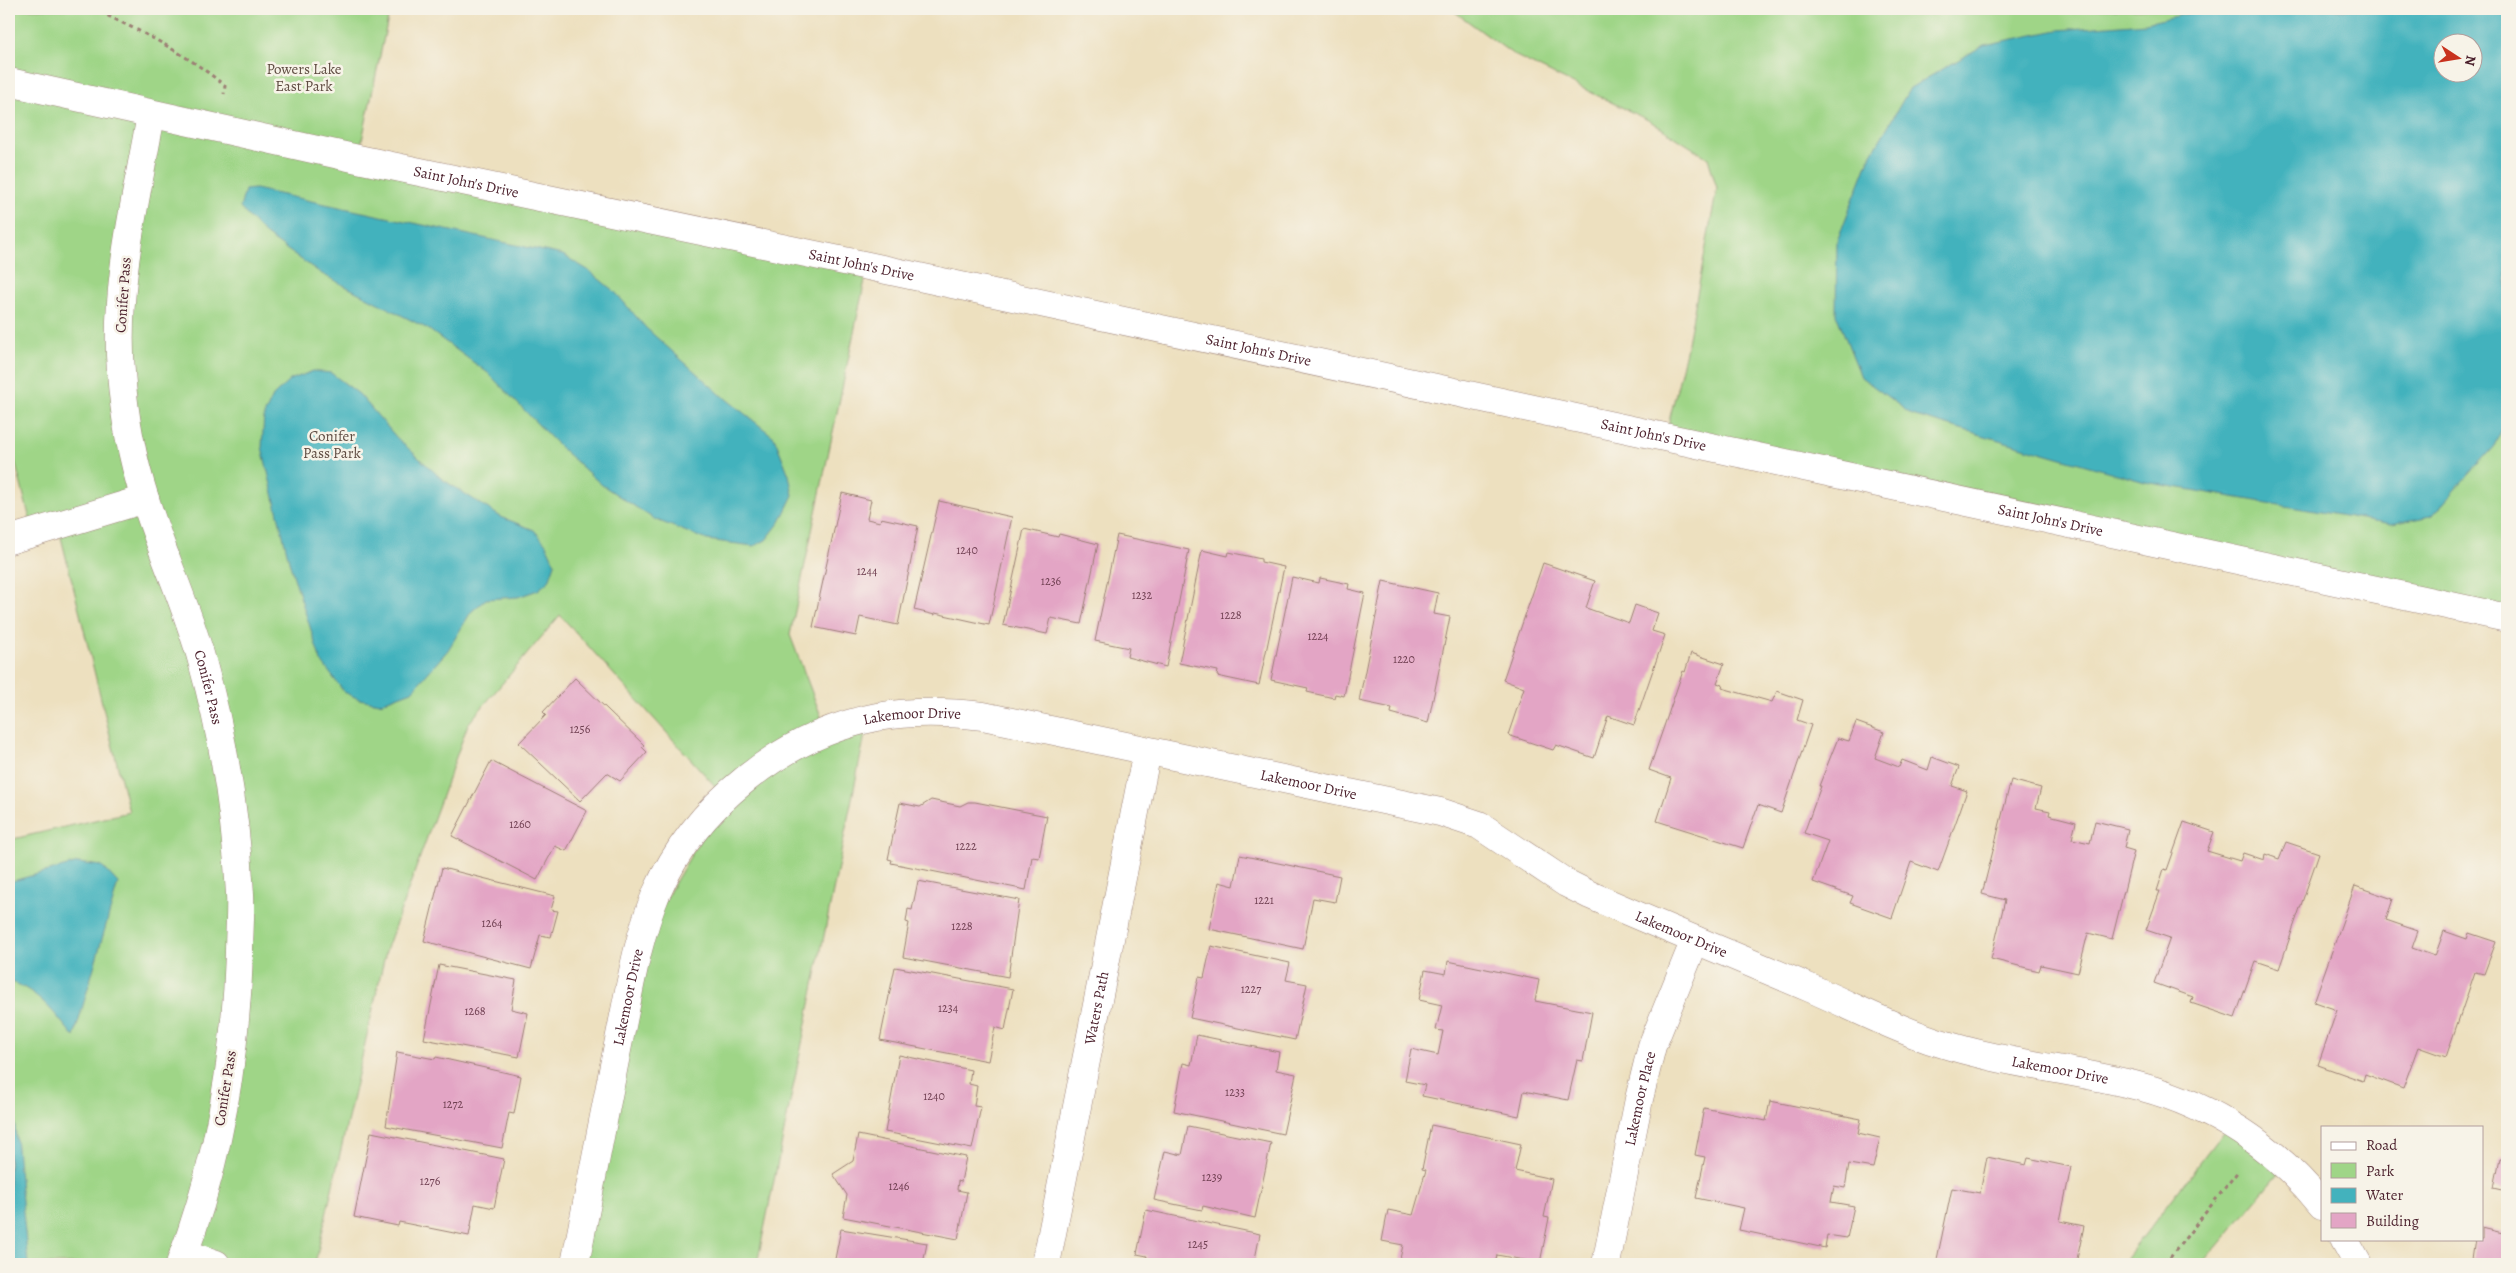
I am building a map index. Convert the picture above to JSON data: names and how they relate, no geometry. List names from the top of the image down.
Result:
{
  "streets": {
    "street": [
      "Saint John's Drive",
      "Conifer Pass",
      "Lakemoor Drive",
      "Waters Path",
      "Lakemoor Place"
    ]
  },
  "crossings": [
    ["Saint John's Drive", "Conifer Pass"],
    ["Lakemoor Drive", "Waters Path"],
    ["Lakemoor Drive", "Lakemoor Place"]
  ],
  "parks": ["Powers Lake East Park", "Conifer Pass Park"],
  "house_numbers": [
    "1240",
    "1244",
    "1236",
    "1232",
    "1228",
    "1224",
    "1220",
    "1256",
    "1260",
    "1222",
    "1221",
    "1264",
    "1228",
    "1227",
    "1234",
    "1268",
    "1233",
    "1240",
    "1272",
    "1239",
    "1276",
    "1246",
    "1245"
  ],
  "legend": [
    "Road",
    "Park",
    "Water",
    "Building"
  ],
  "north": "right"
}
